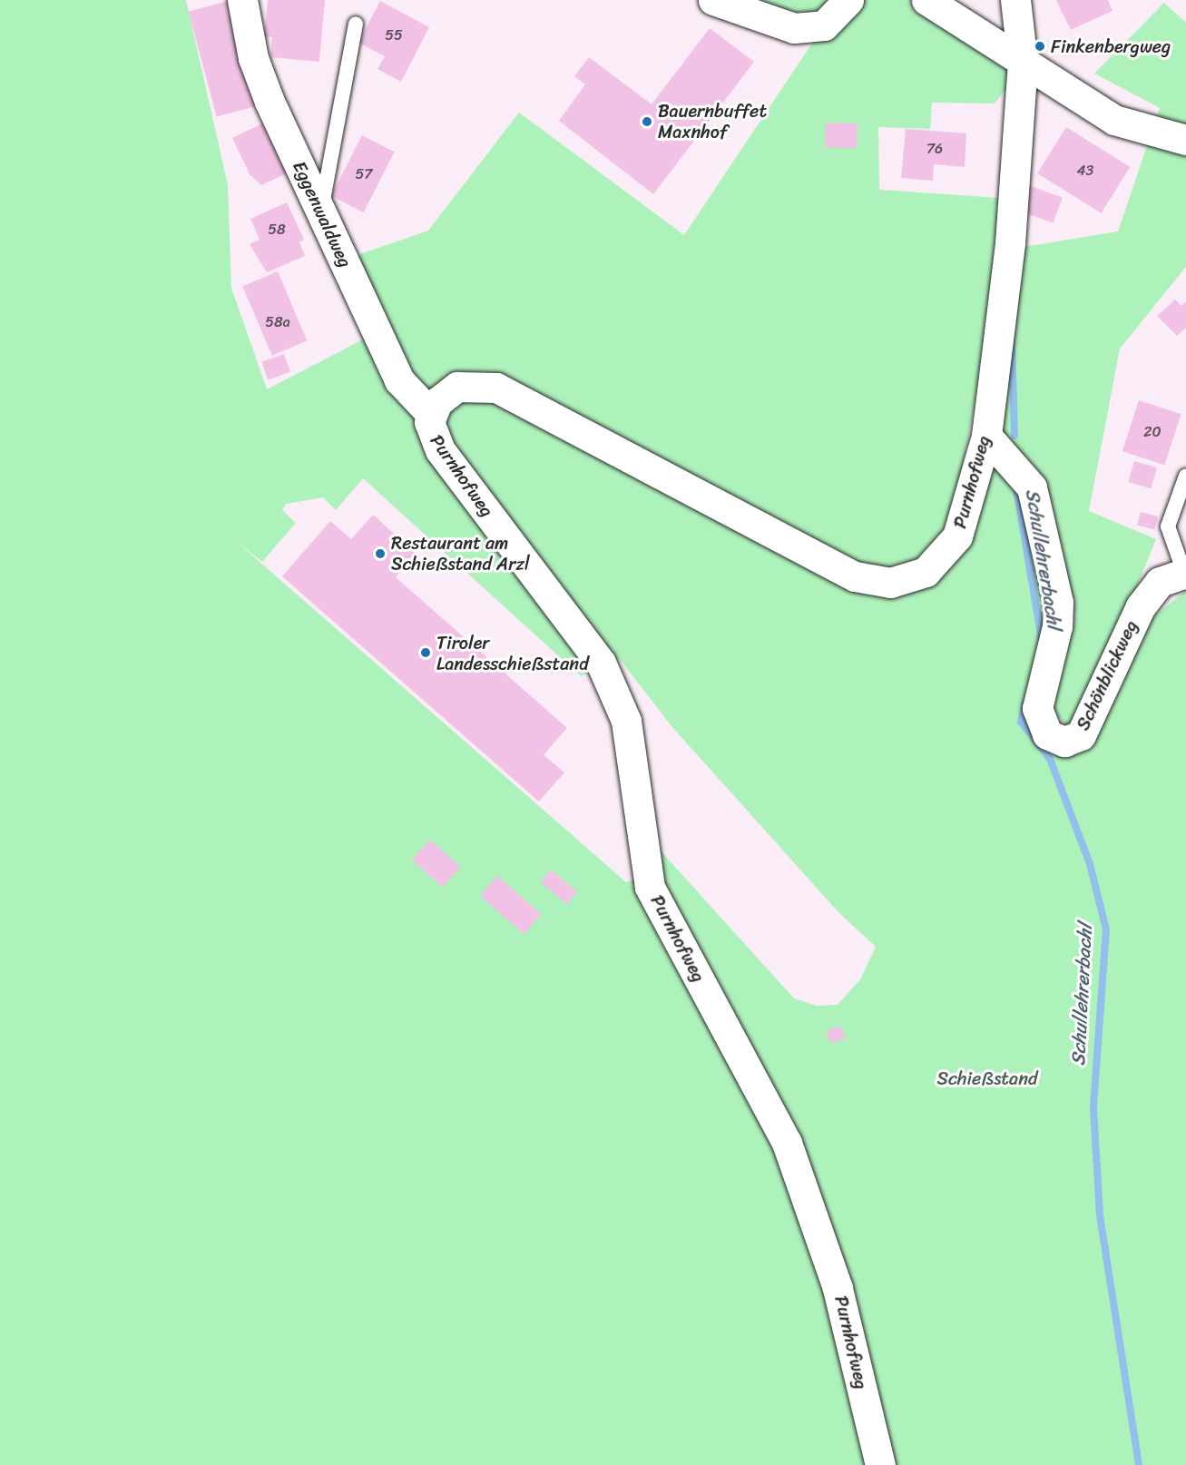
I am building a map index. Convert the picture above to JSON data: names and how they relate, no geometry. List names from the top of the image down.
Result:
{
  "streets": {
    "street": ["Eggenwaldweg", "Purnhofweg", "Schönblickweg"]
  },
  "crossings": [
    ["Eggenwaldweg", "Purnhofweg"],
    ["Purnhofweg", "Schönblickweg"]
  ],
  "water": ["Schullehrerbachl"],
  "parks": ["Schießstand"],
  "places": [
    "Finkenbergweg",
    "Bauernbuffet Maxnhof",
    "Restaurant am Schießstand Arzl",
    "Tiroler Landesschießstand"
  ],
  "house_numbers": [
    "55",
    "76",
    "43",
    "57",
    "58",
    "58a",
    "20"
  ]
}
